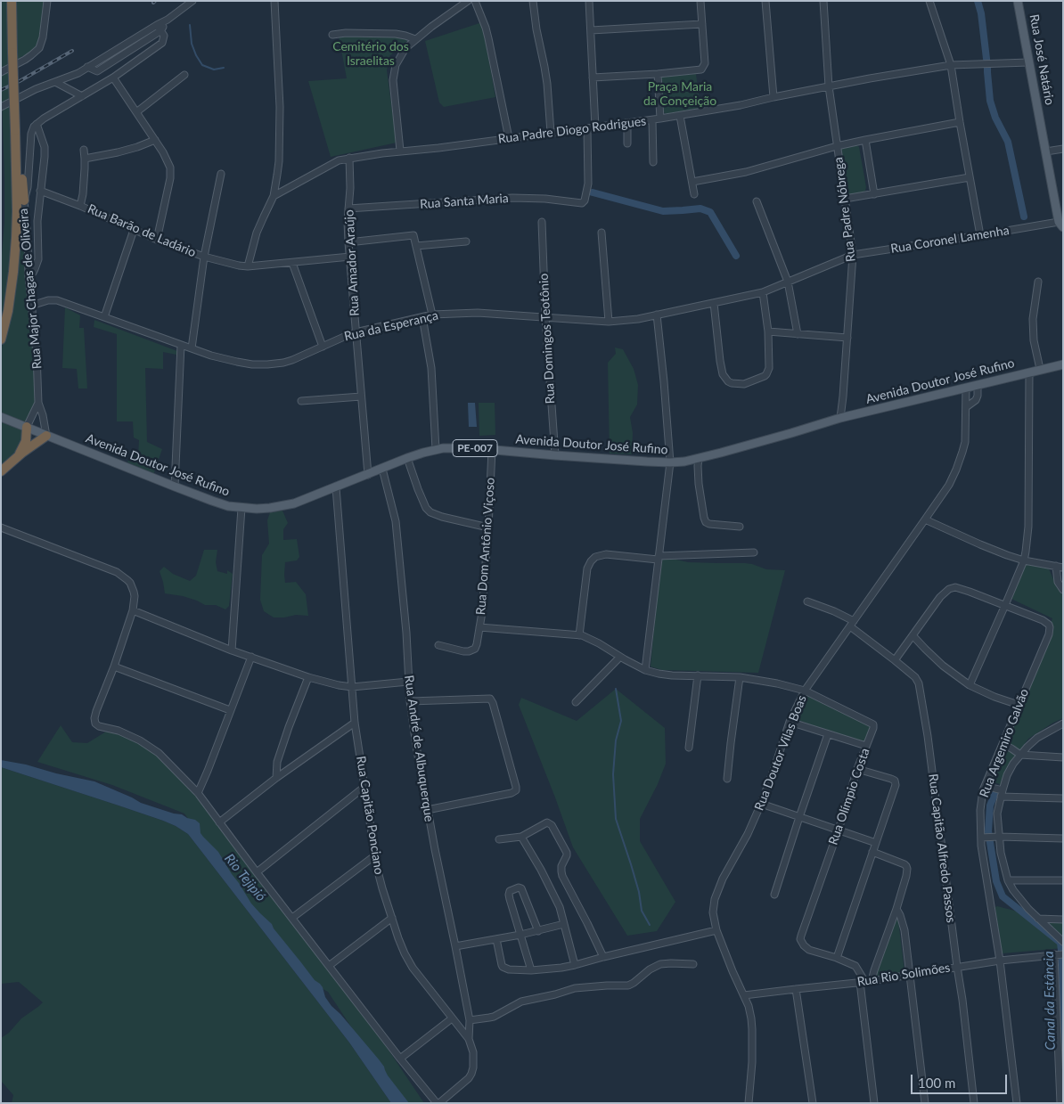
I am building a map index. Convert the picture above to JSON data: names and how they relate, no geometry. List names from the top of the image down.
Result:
{
  "streets": {
    "main road": ["Rua José Natário", "Avenida Doutor José Rufino", "PE-007"],
    "street": [
      "Rua Padre Diogo Rodrigues",
      "Rua Santa Maria",
      "Rua Padre Nóbrega",
      "Rua Barão de Ladário",
      "Rua Coronel Lamenha",
      "Rua Amador Araújo",
      "Rua Major Chagas de Oliveira",
      "Rua da Esperança",
      "Rua Domingos Teotônio",
      "Rua Dom Antônio Viçoso",
      "Rua Argemiro Galvão",
      "Rua André de Albuquerque",
      "Rua Doutor Vilas Boas",
      "Rua Olímpio Costa",
      "Rua Capitão Ponciano",
      "Rua Capitão Alfredo Passos",
      "Rua Rio Solimões"
    ]
  },
  "crossings": [
    ["Rua José Natário", "Rua Padre Diogo Rodrigues"],
    ["Rua José Natário", "Rua Coronel Lamenha"],
    ["Rua Padre Diogo Rodrigues", "Rua Santa Maria"],
    ["Rua Padre Diogo Rodrigues", "Rua Padre Nóbrega"],
    ["Rua Padre Diogo Rodrigues", "Rua Amador Araújo"],
    ["Rua Santa Maria", "Rua Amador Araújo"],
    ["Rua Padre Nóbrega", "Rua Coronel Lamenha"],
    ["Rua Padre Nóbrega", "Avenida Doutor José Rufino"],
    ["Rua Barão de Ladário", "Rua Amador Araújo"],
    ["Rua Coronel Lamenha", "Rua da Esperança"],
    ["Rua Amador Araújo", "Rua da Esperança"],
    ["Rua Amador Araújo", "Avenida Doutor José Rufino"],
    ["Rua Major Chagas de Oliveira", "Rua da Esperança"],
    ["Rua Major Chagas de Oliveira", "Avenida Doutor José Rufino"],
    ["Rua da Esperança", "Rua Domingos Teotônio"],
    ["Rua Domingos Teotônio", "Avenida Doutor José Rufino"],
    ["Avenida Doutor José Rufino", "Rua Dom Antônio Viçoso"],
    ["Avenida Doutor José Rufino", "Rua André de Albuquerque"],
    ["Avenida Doutor José Rufino", "Rua Doutor Vilas Boas"],
    ["Avenida Doutor José Rufino", "Rua Capitão Ponciano"],
    ["Rua Dom Antônio Viçoso", "Rua Doutor Vilas Boas"],
    ["Rua Dom Antônio Viçoso", "Rua Olímpio Costa"],
    ["Rua Argemiro Galvão", "Rua Rio Solimões"],
    ["Rua André de Albuquerque", "Rua Capitão Ponciano"],
    ["Rua Doutor Vilas Boas", "Rua Olímpio Costa"],
    ["Rua Doutor Vilas Boas", "Rua Capitão Alfredo Passos"],
    ["Rua Doutor Vilas Boas", "Rua Rio Solimões"],
    ["Rua Capitão Alfredo Passos", "Rua Rio Solimões"]
  ],
  "water": ["Rio Tejipió", "Canal da Estância"],
  "parks": ["Cemitério dos Israelitas", "Praça Maria da Conçeição"],
  "scale_bar": "100 m"
}
